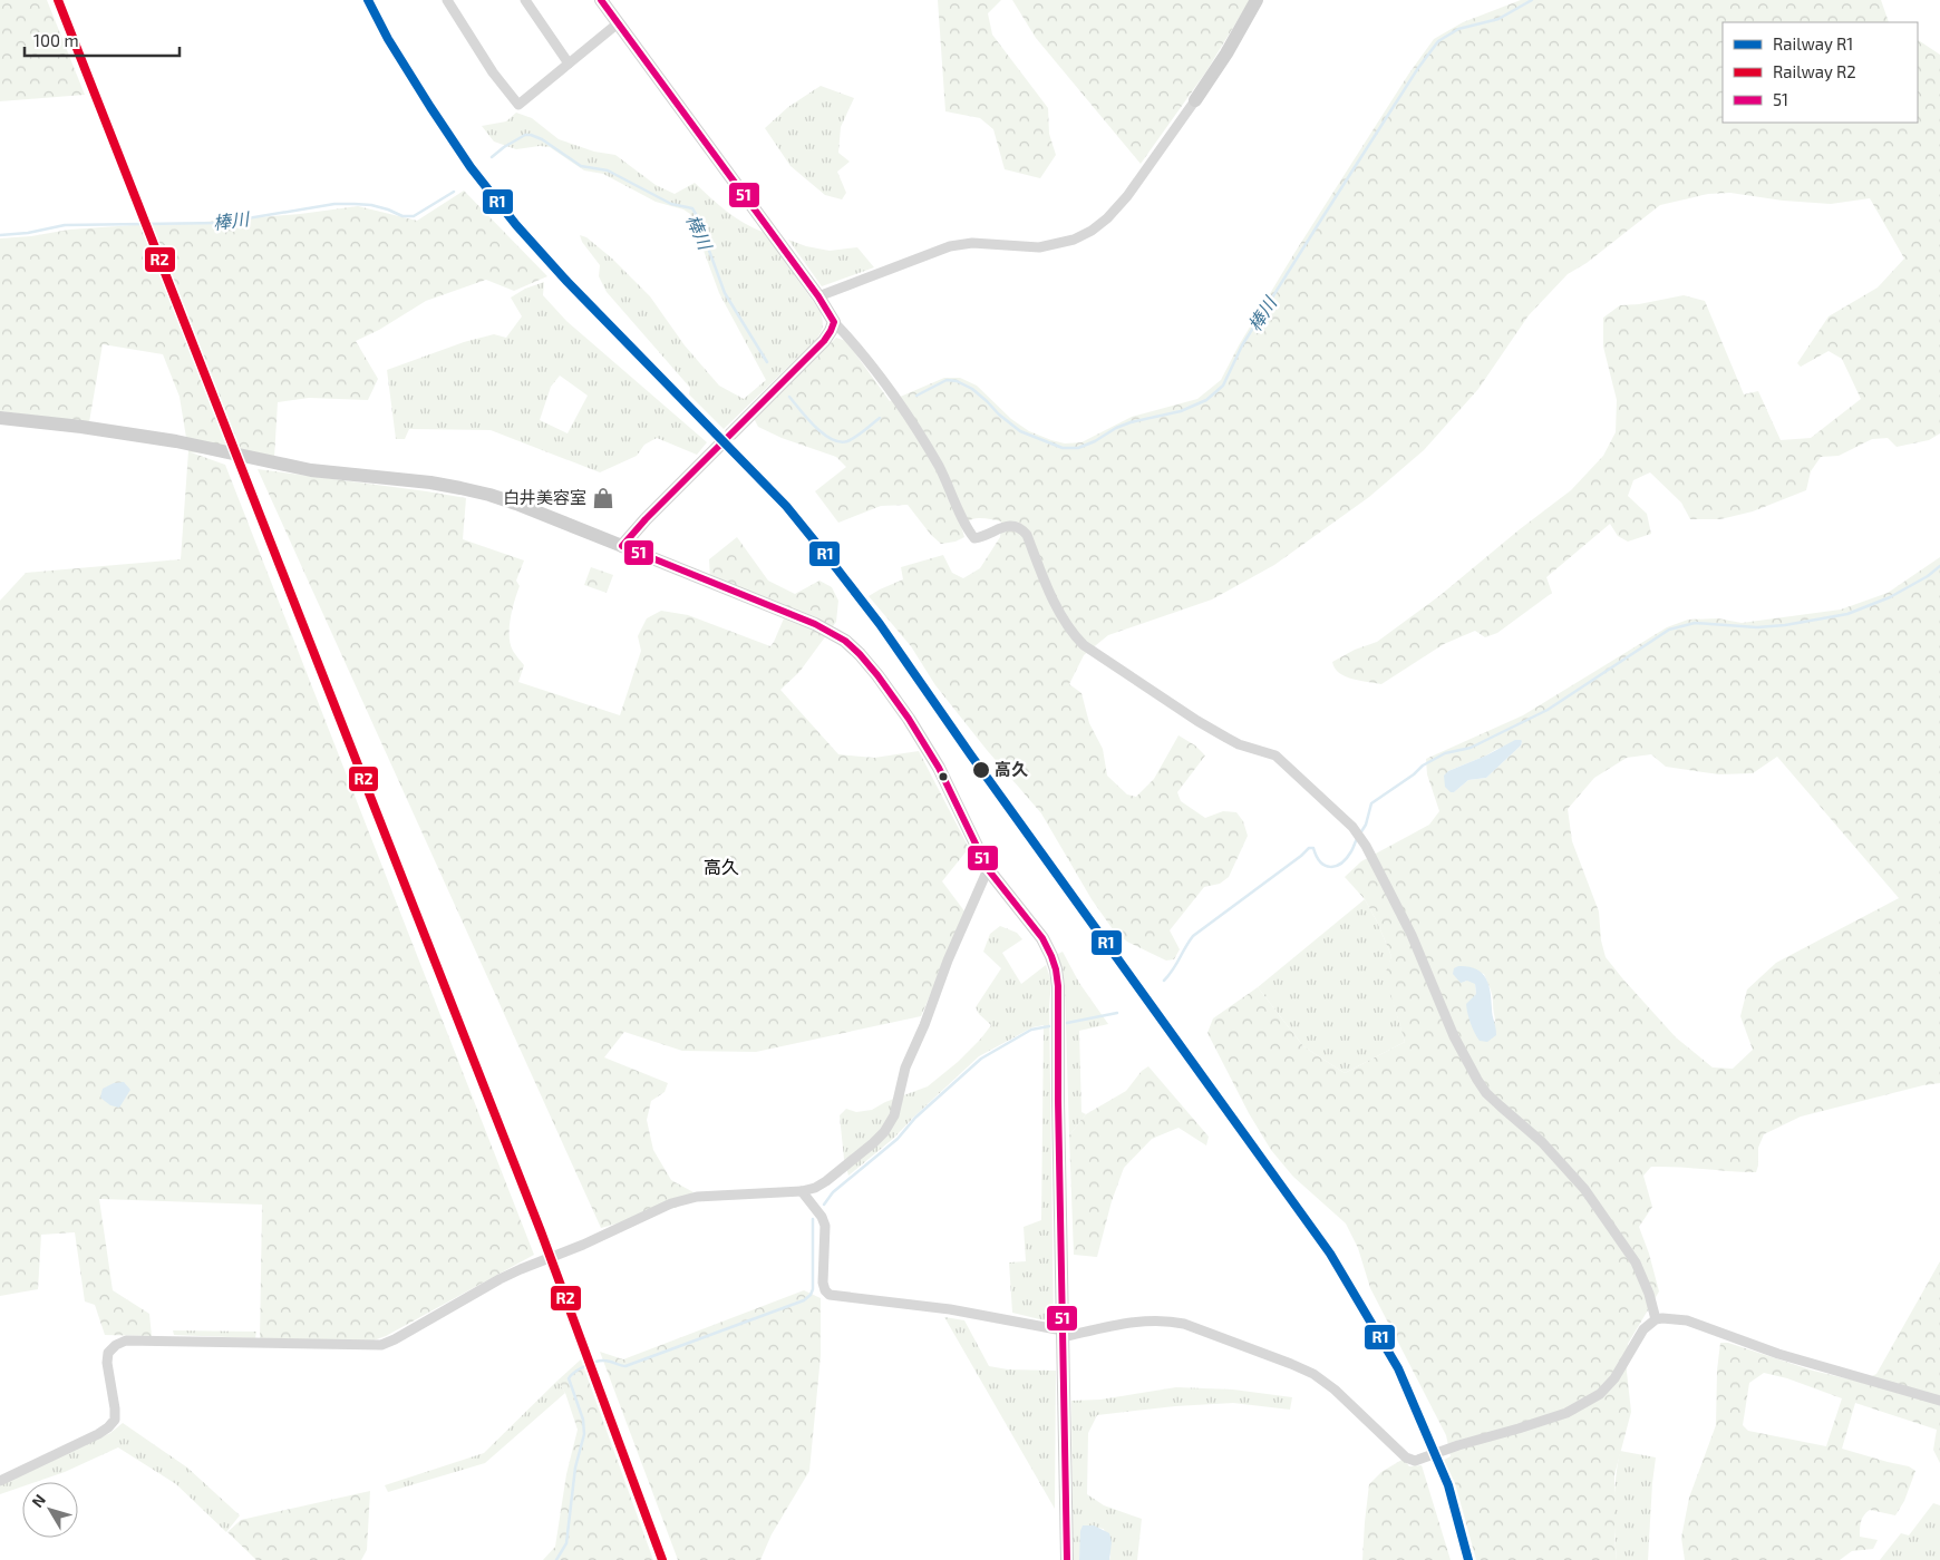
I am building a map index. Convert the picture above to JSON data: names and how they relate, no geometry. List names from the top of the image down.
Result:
{
  "districts": ["高久"],
  "water": ["棒川"],
  "places": {
    "shop": ["白井美容室"],
    "other": ["高久"]
  },
  "lines": ["rail line R1", "rail line R2", "transit line 51"],
  "legend": ["Railway R1", "Railway R2", "51"],
  "scale_bar": "100 m",
  "north": "top left"
}
